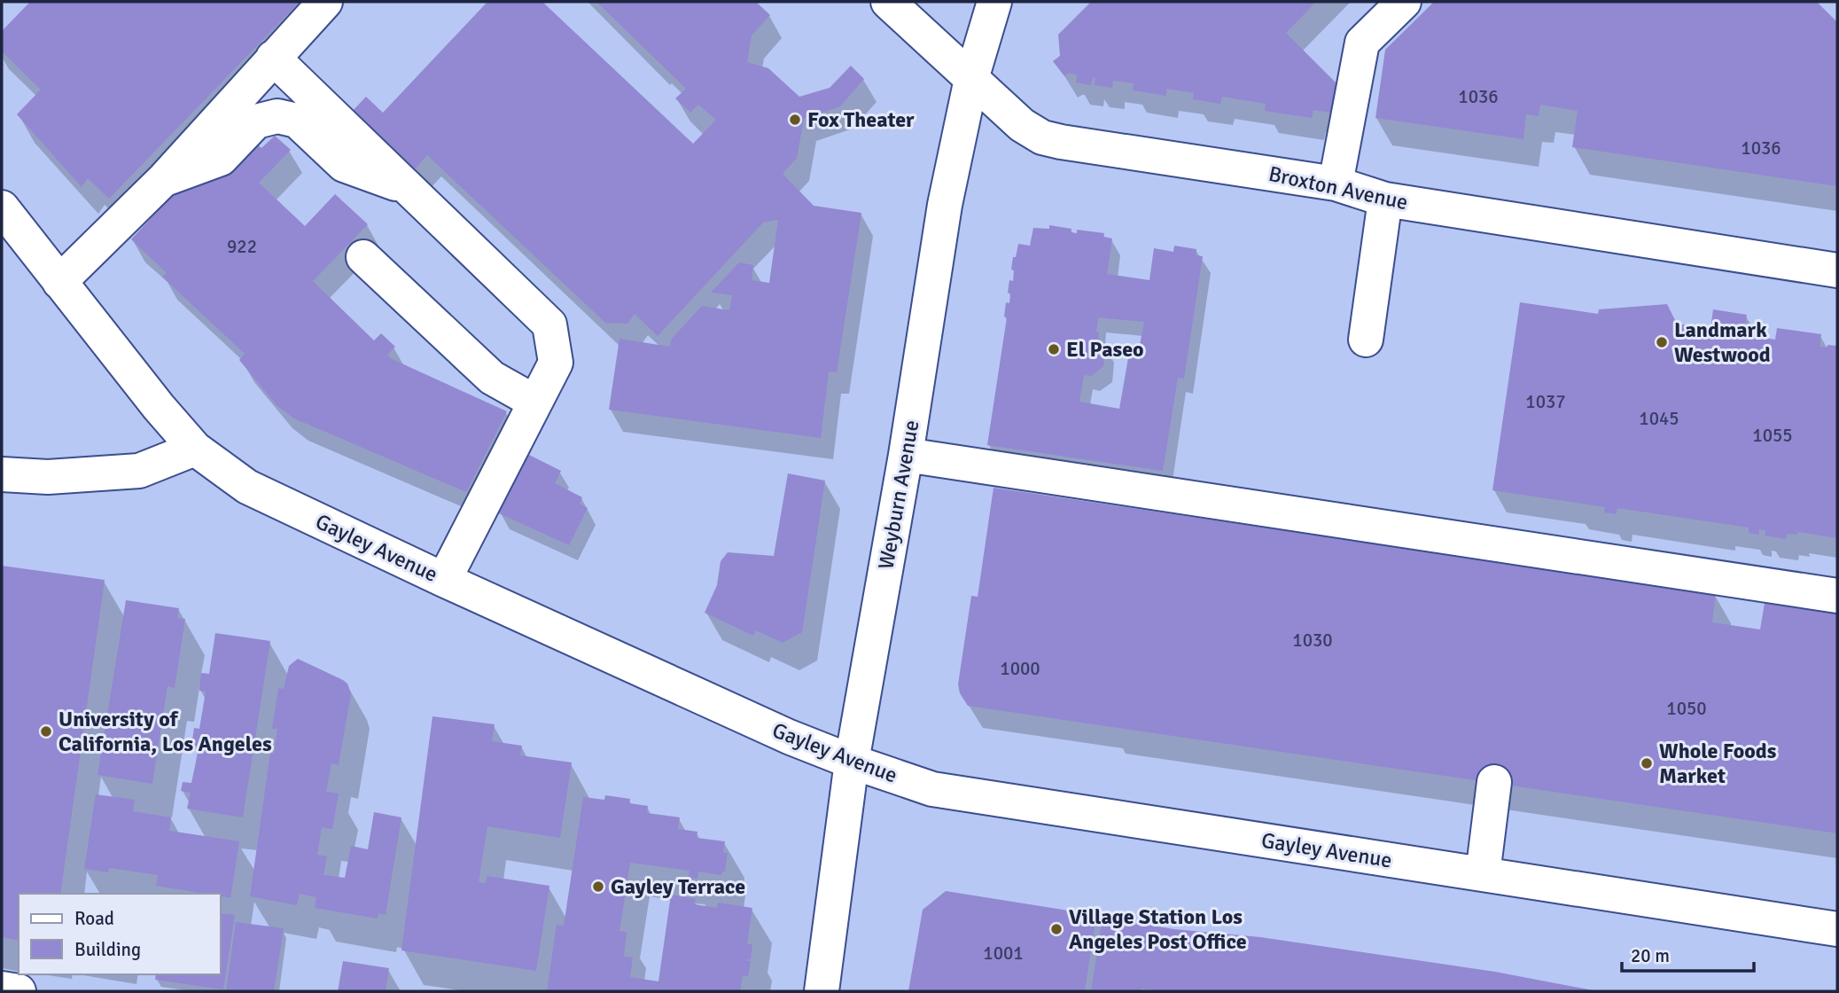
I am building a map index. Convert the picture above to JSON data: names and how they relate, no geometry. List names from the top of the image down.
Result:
{
  "streets": {
    "street": ["Broxton Avenue", "Weyburn Avenue", "Gayley Avenue"]
  },
  "crossings": [
    ["Broxton Avenue", "Weyburn Avenue"],
    ["Weyburn Avenue", "Gayley Avenue"]
  ],
  "places": [
    "Fox Theater",
    "Landmark Westwood",
    "El Paseo",
    "University of California, Los Angeles",
    "Whole Foods Market",
    "Gayley Terrace",
    "Village Station Los Angeles Post Office"
  ],
  "house_numbers": [
    "1036",
    "1036",
    "922",
    "1037",
    "1045",
    "1055",
    "1030",
    "1000",
    "1050",
    "1001"
  ],
  "legend": ["Road", "Building"],
  "scale_bar": "20 m"
}
